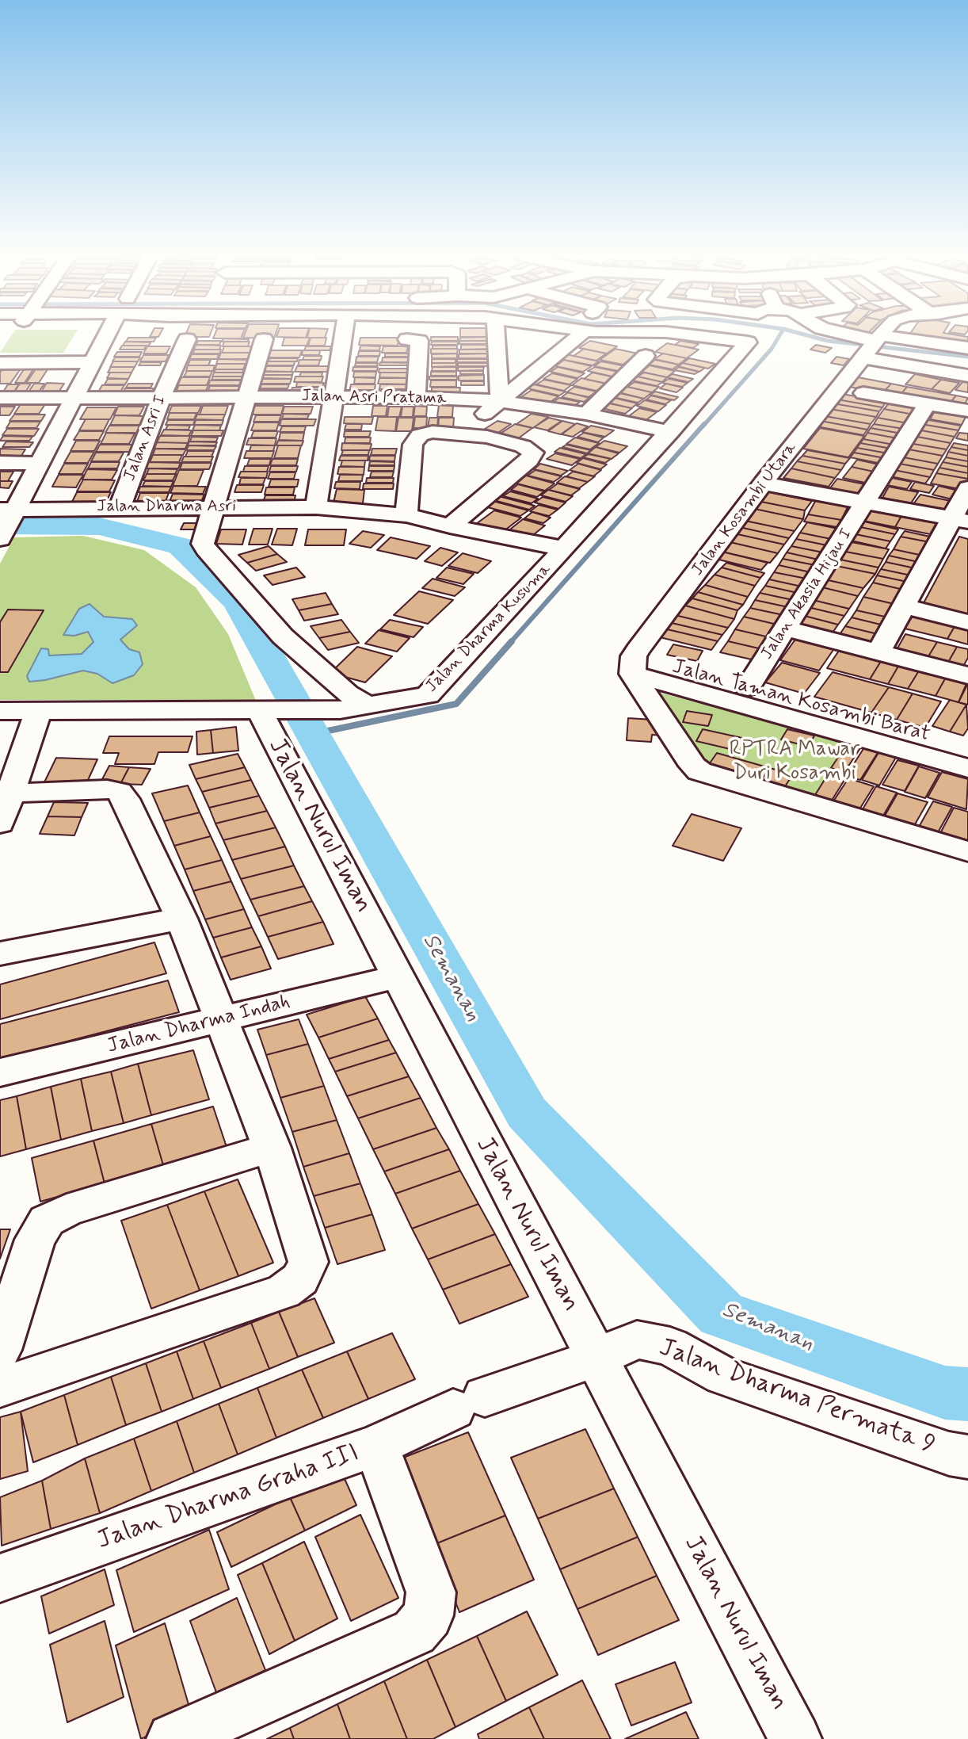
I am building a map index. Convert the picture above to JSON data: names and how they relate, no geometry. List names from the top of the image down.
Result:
{
  "streets": {
    "street": [
      "Jalan Asri Pratama",
      "Jalan Asri I",
      "Jalan Dharma Asri",
      "Jalan Kosambi Utara",
      "Jalan Akasia Hijau I",
      "Jalan Dharma Kusuma",
      "Jalan Taman Kosambi Barat",
      "Jalan Nurul Iman",
      "Jalan Dharma Indah",
      "Jalan Dharma Permata 9",
      "Jalan Dharma Graha III"
    ]
  },
  "crossings": [
    ["Jalan Asri Pratama", "Jalan Asri I"],
    ["Jalan Asri Pratama", "Jalan Dharma Kusuma"],
    ["Jalan Asri I", "Jalan Dharma Asri"],
    ["Jalan Dharma Asri", "Jalan Dharma Kusuma"],
    ["Jalan Kosambi Utara", "Jalan Taman Kosambi Barat"],
    ["Jalan Akasia Hijau I", "Jalan Taman Kosambi Barat"],
    ["Jalan Dharma Kusuma", "Jalan Nurul Iman"],
    ["Jalan Nurul Iman", "Jalan Dharma Indah"],
    ["Jalan Nurul Iman", "Jalan Dharma Permata 9"],
    ["Jalan Nurul Iman", "Jalan Dharma Graha III"],
    ["Jalan Dharma Permata 9", "Jalan Dharma Graha III"]
  ],
  "water": ["Semanan"],
  "parks": ["RPTRA Mawar Duri Kosambi"]
}
